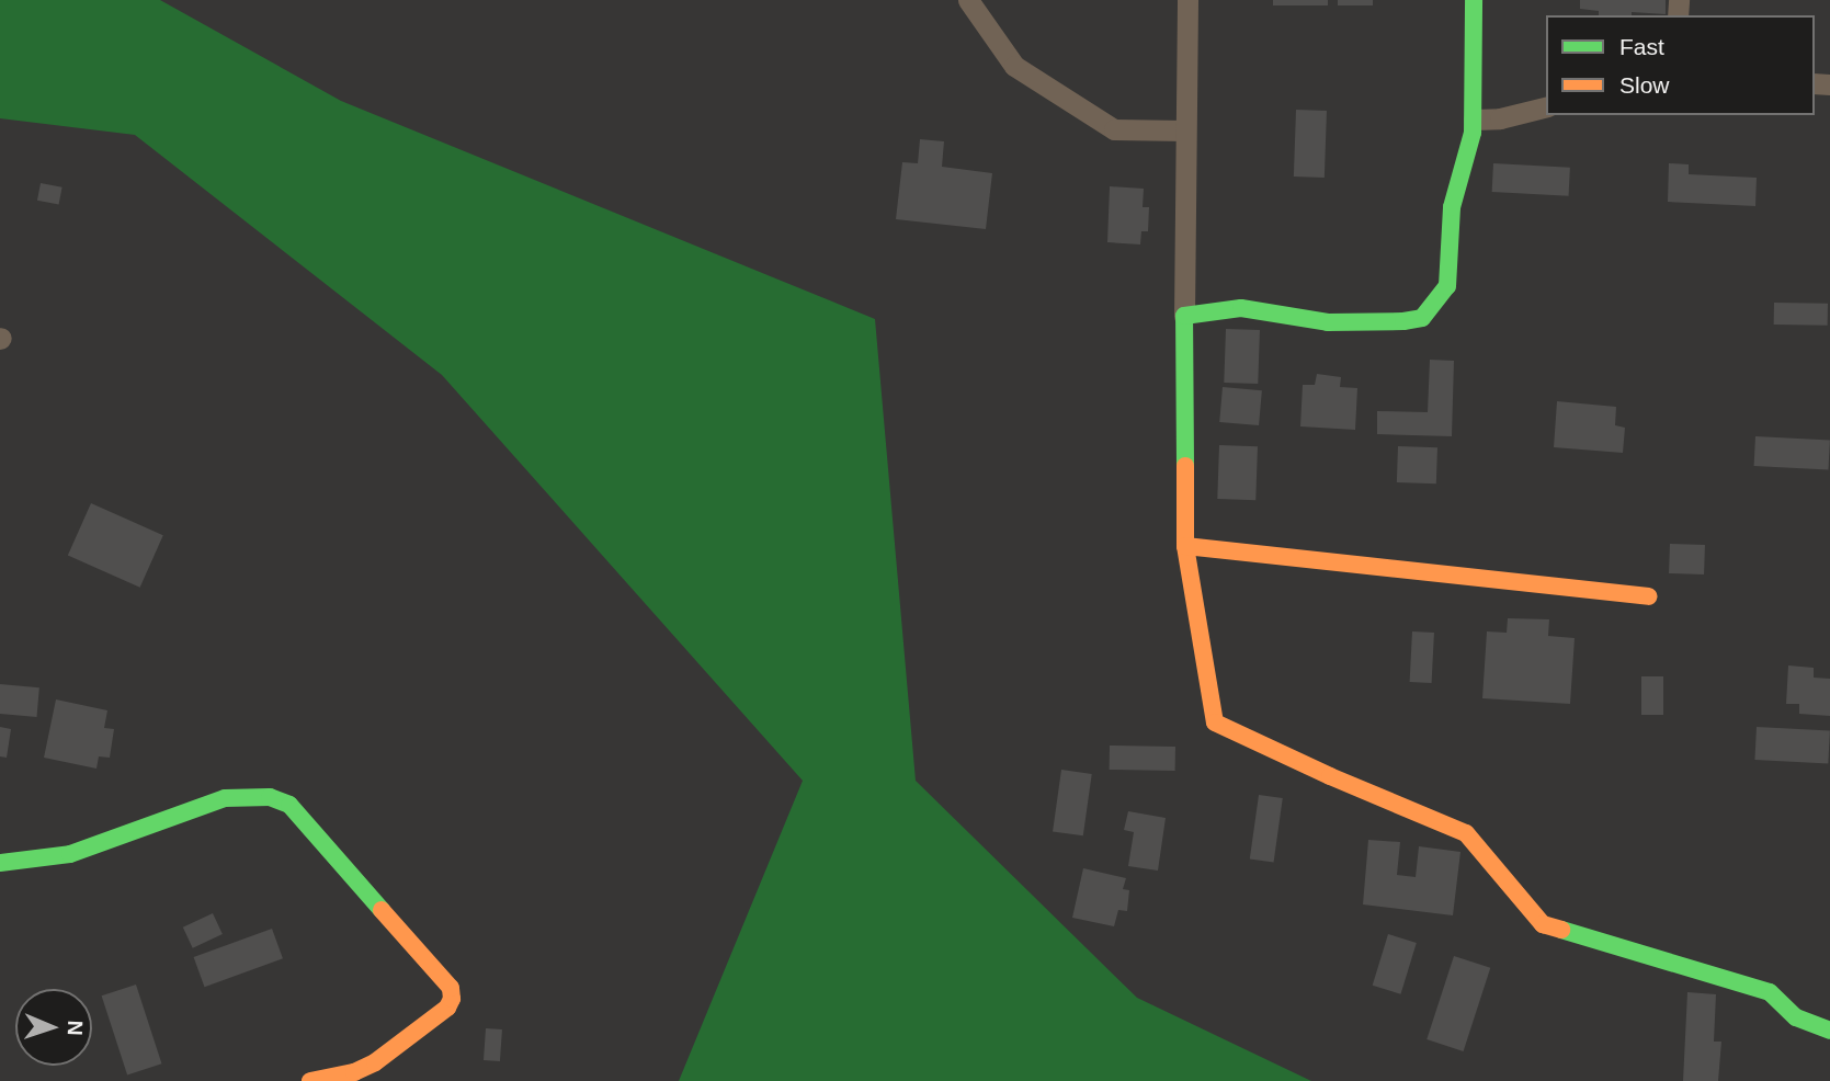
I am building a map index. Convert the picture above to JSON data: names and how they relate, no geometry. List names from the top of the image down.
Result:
{
  "legend": ["Fast", "Slow"],
  "north": "right"
}
